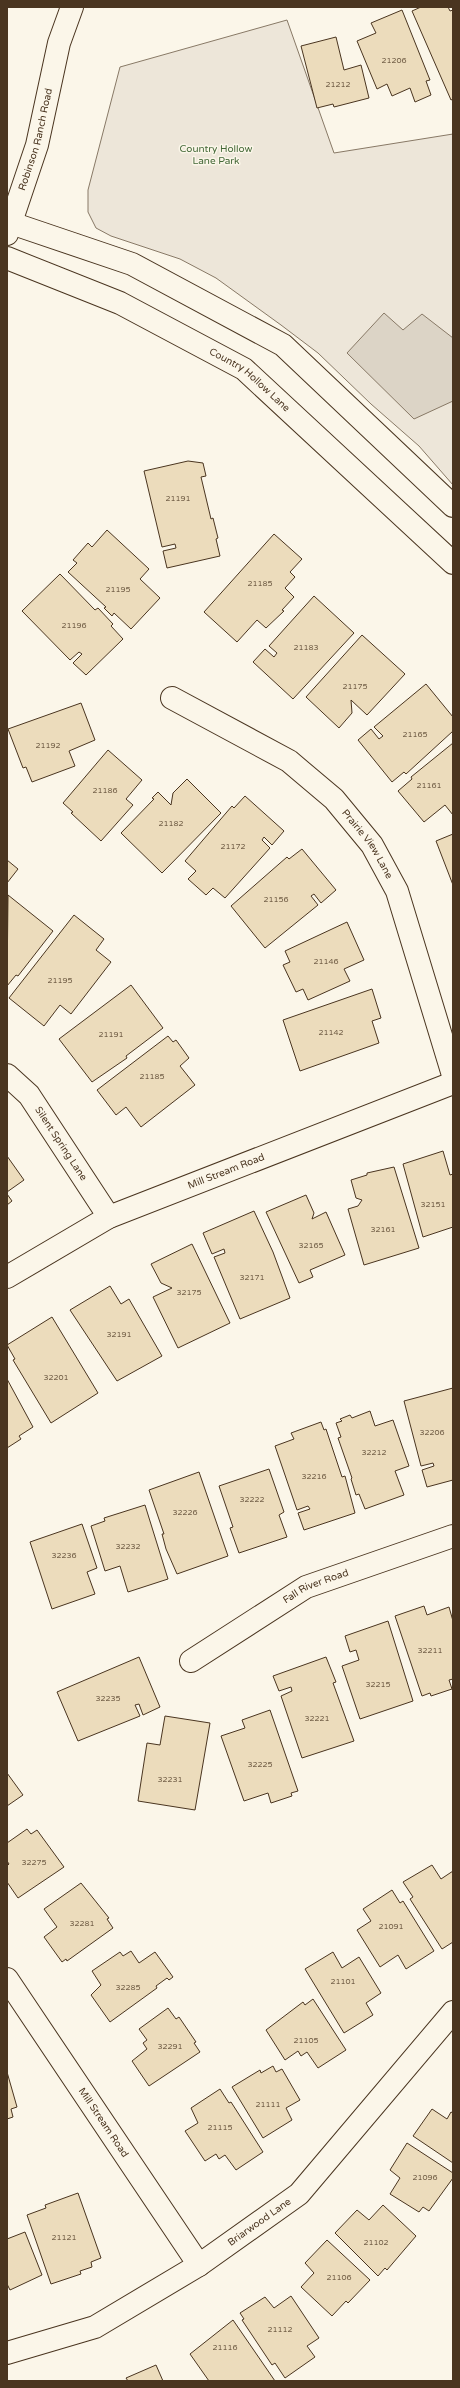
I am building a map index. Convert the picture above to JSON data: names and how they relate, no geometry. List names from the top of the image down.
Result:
{
  "streets": {
    "street": [
      "Robinson Ranch Road",
      "Country Hollow Lane",
      "Prairie View Lane",
      "Silent Spring Lane",
      "Mill Stream Road",
      "Fall River Road",
      "Briarwood Lane"
    ]
  },
  "crossings": [
    ["Silent Spring Lane", "Mill Stream Road"],
    ["Mill Stream Road", "Briarwood Lane"]
  ],
  "parks": ["Country Hollow Lane Park"],
  "house_numbers": [
    "21206",
    "21212",
    "21191",
    "21185",
    "21195",
    "21196",
    "21183",
    "21175",
    "21165",
    "21192",
    "21161",
    "21186",
    "21182",
    "21172",
    "21156",
    "21146",
    "21195",
    "21142",
    "21191",
    "21185",
    "32151",
    "32161",
    "32165",
    "32171",
    "32175",
    "32191",
    "32201",
    "32206",
    "32212",
    "32216",
    "32222",
    "32226",
    "32232",
    "32236",
    "32211",
    "32215",
    "32235",
    "32221",
    "32225",
    "32231",
    "32275",
    "32281",
    "21091",
    "21101",
    "32285",
    "21105",
    "32291",
    "21111",
    "21115",
    "21096",
    "21121",
    "21102",
    "21106",
    "21112",
    "21116"
  ]
}
